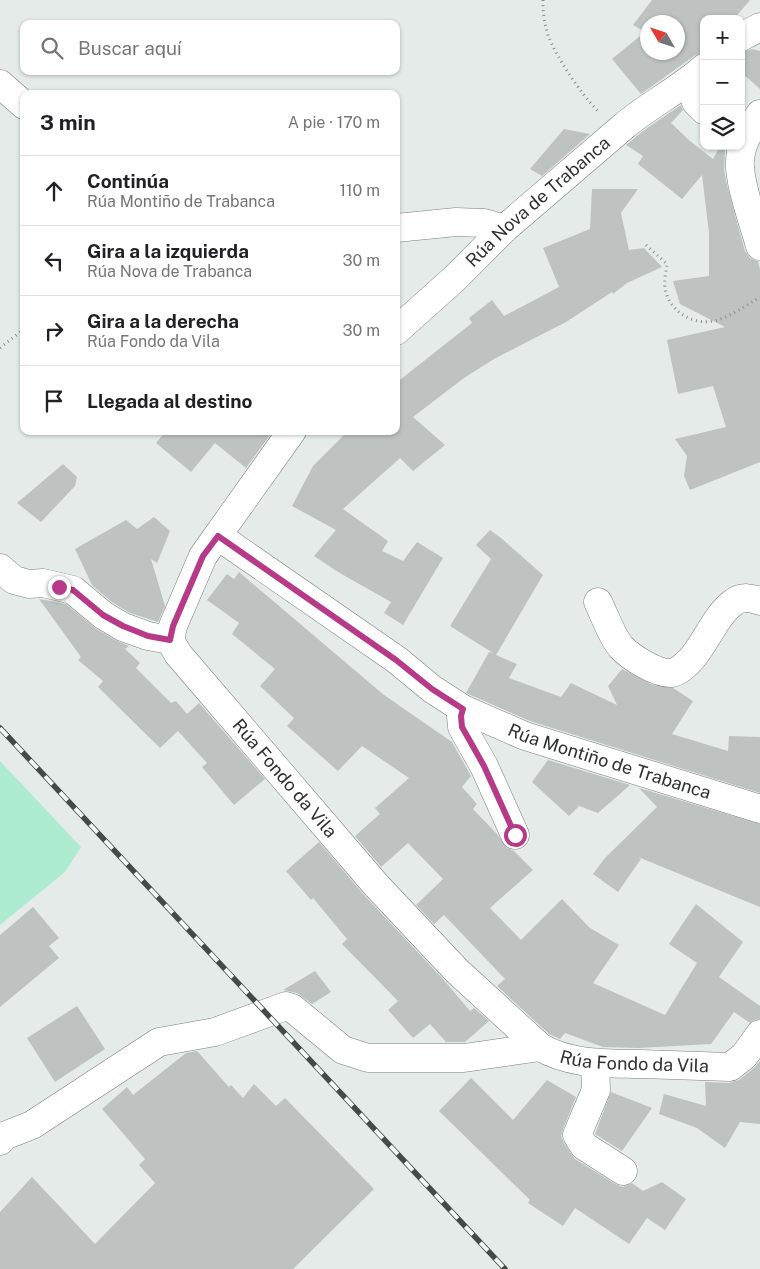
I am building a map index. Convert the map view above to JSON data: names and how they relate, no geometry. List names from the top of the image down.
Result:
{
  "streets": {
    "street": ["Rúa Nova de Trabanca", "Rúa Montiño de Trabanca", "Rúa Fondo da Vila"]
  },
  "north": "top left",
  "page": {
    "map_buttons": ["+", "−"],
    "search": "Buscar aquí",
    "heading": ["3 min", "A pie · 170 m"],
    "list": [
      ["Continúa", "Rúa Montiño de Trabanca", "110 m"],
      ["Gira a la izquierda", "Rúa Nova de Trabanca", "30 m"],
      ["Gira a la derecha", "Rúa Fondo da Vila", "30 m"],
      "Llegada al destino"
    ]
  }
}
